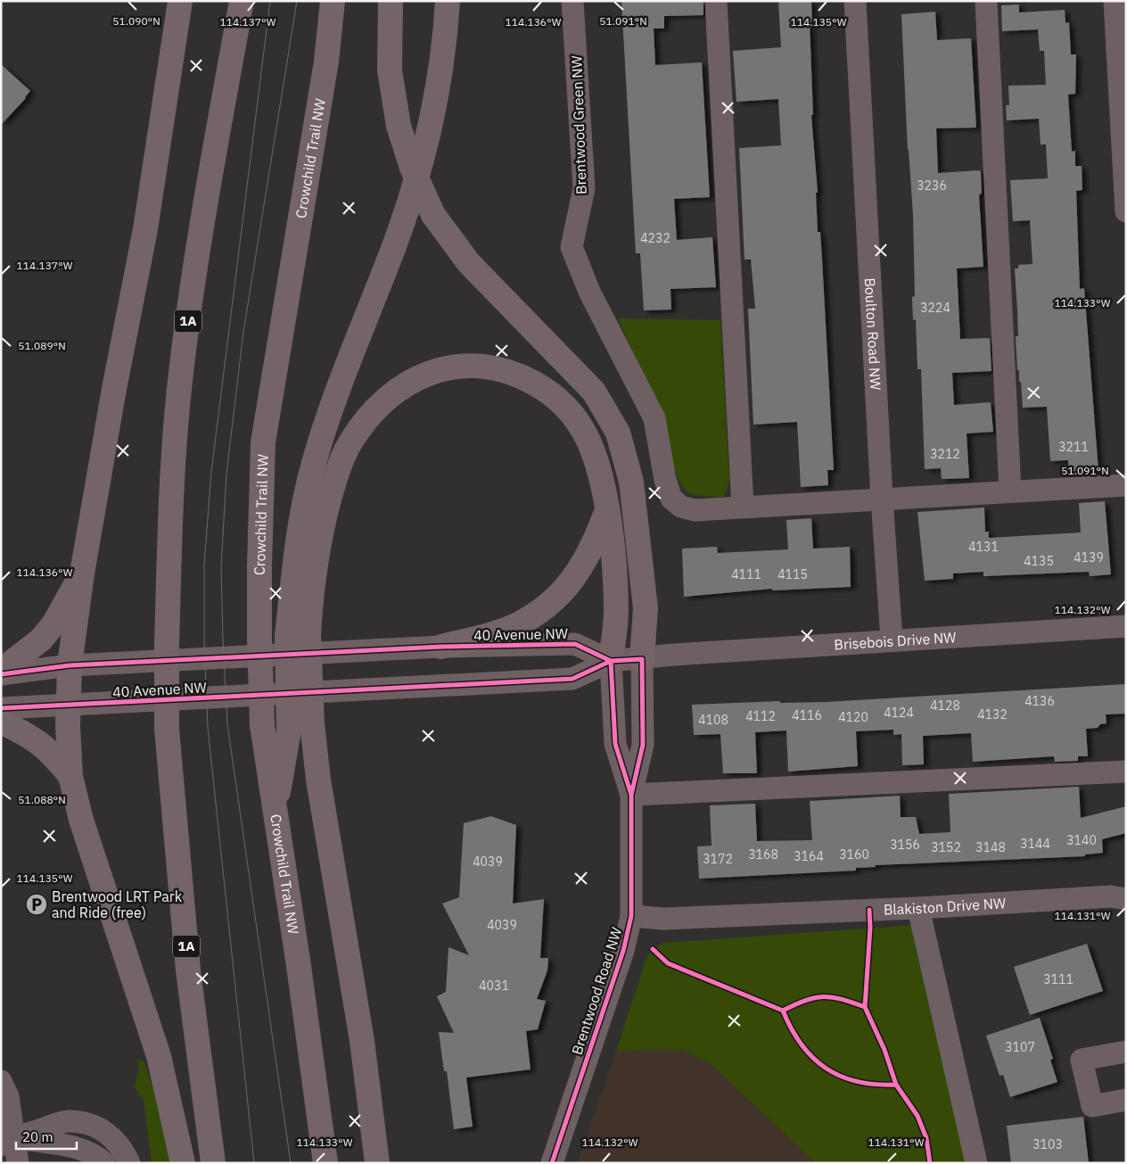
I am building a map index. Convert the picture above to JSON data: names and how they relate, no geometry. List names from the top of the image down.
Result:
{
  "streets": {
    "highway": ["Crowchild Trail NW", "1A"],
    "street": [
      "Brentwood Green NW",
      "Boulton Road NW",
      "40 Avenue NW",
      "Brisebois Drive NW",
      "Blakiston Drive NW",
      "Brentwood Road NW"
    ]
  },
  "crossings": [
    ["Boulton Road NW", "Brisebois Drive NW"],
    ["40 Avenue NW", "Brisebois Drive NW"],
    ["40 Avenue NW", "Brentwood Road NW"],
    ["Brisebois Drive NW", "Brentwood Road NW"],
    ["Blakiston Drive NW", "Brentwood Road NW"]
  ],
  "places": {
    "parking": ["Brentwood LRT Park and Ride (free)"]
  },
  "house_numbers": [
    "3236",
    "4232",
    "3224",
    "3211",
    "3212",
    "4131",
    "4139",
    "4135",
    "4111",
    "4115",
    "4136",
    "4128",
    "4124",
    "4132",
    "4116",
    "4112",
    "4120",
    "4108",
    "3140",
    "3144",
    "3156",
    "3152",
    "3148",
    "3168",
    "3160",
    "3164",
    "3172",
    "4039",
    "4039",
    "3111",
    "4031",
    "3107",
    "3103"
  ],
  "scale_bar": "20 m",
  "coordinates": [
    "51.090°N",
    "51.091°N",
    "114.137°W",
    "114.136°W",
    "114.135°W",
    "114.133°W",
    "51.089°N",
    "114.132°W",
    "51.088°N",
    "114.131°W"
  ]
}
